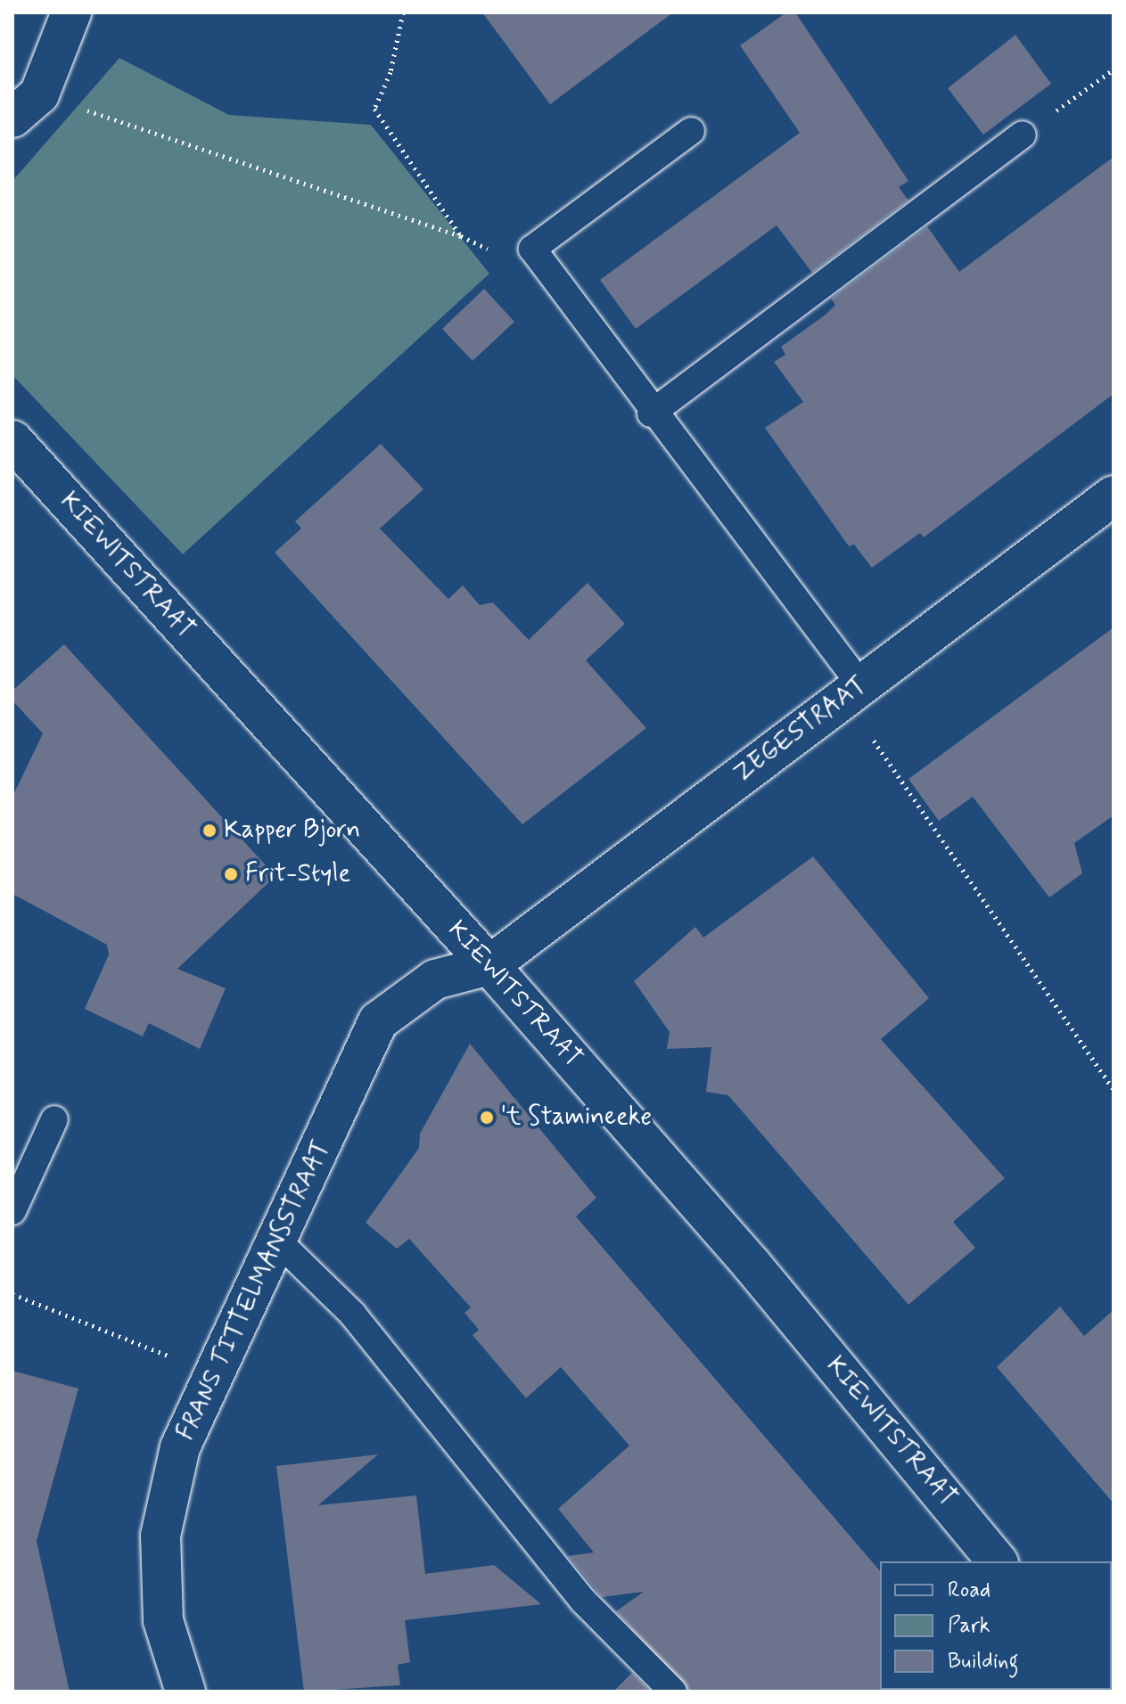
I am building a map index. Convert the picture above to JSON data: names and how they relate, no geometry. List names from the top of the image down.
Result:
{
  "streets": {
    "street": ["KIEWITSTRAAT", "ZEGESTRAAT", "FRANS TITTELMANSSTRAAT"]
  },
  "crossings": [
    ["KIEWITSTRAAT", "ZEGESTRAAT"],
    ["KIEWITSTRAAT", "FRANS TITTELMANSSTRAAT"],
    ["ZEGESTRAAT", "FRANS TITTELMANSSTRAAT"]
  ],
  "places": ["Kapper Bjorn", "Frit-Style", "'t Stamineeke"],
  "legend": ["Road", "Park", "Building"]
}
